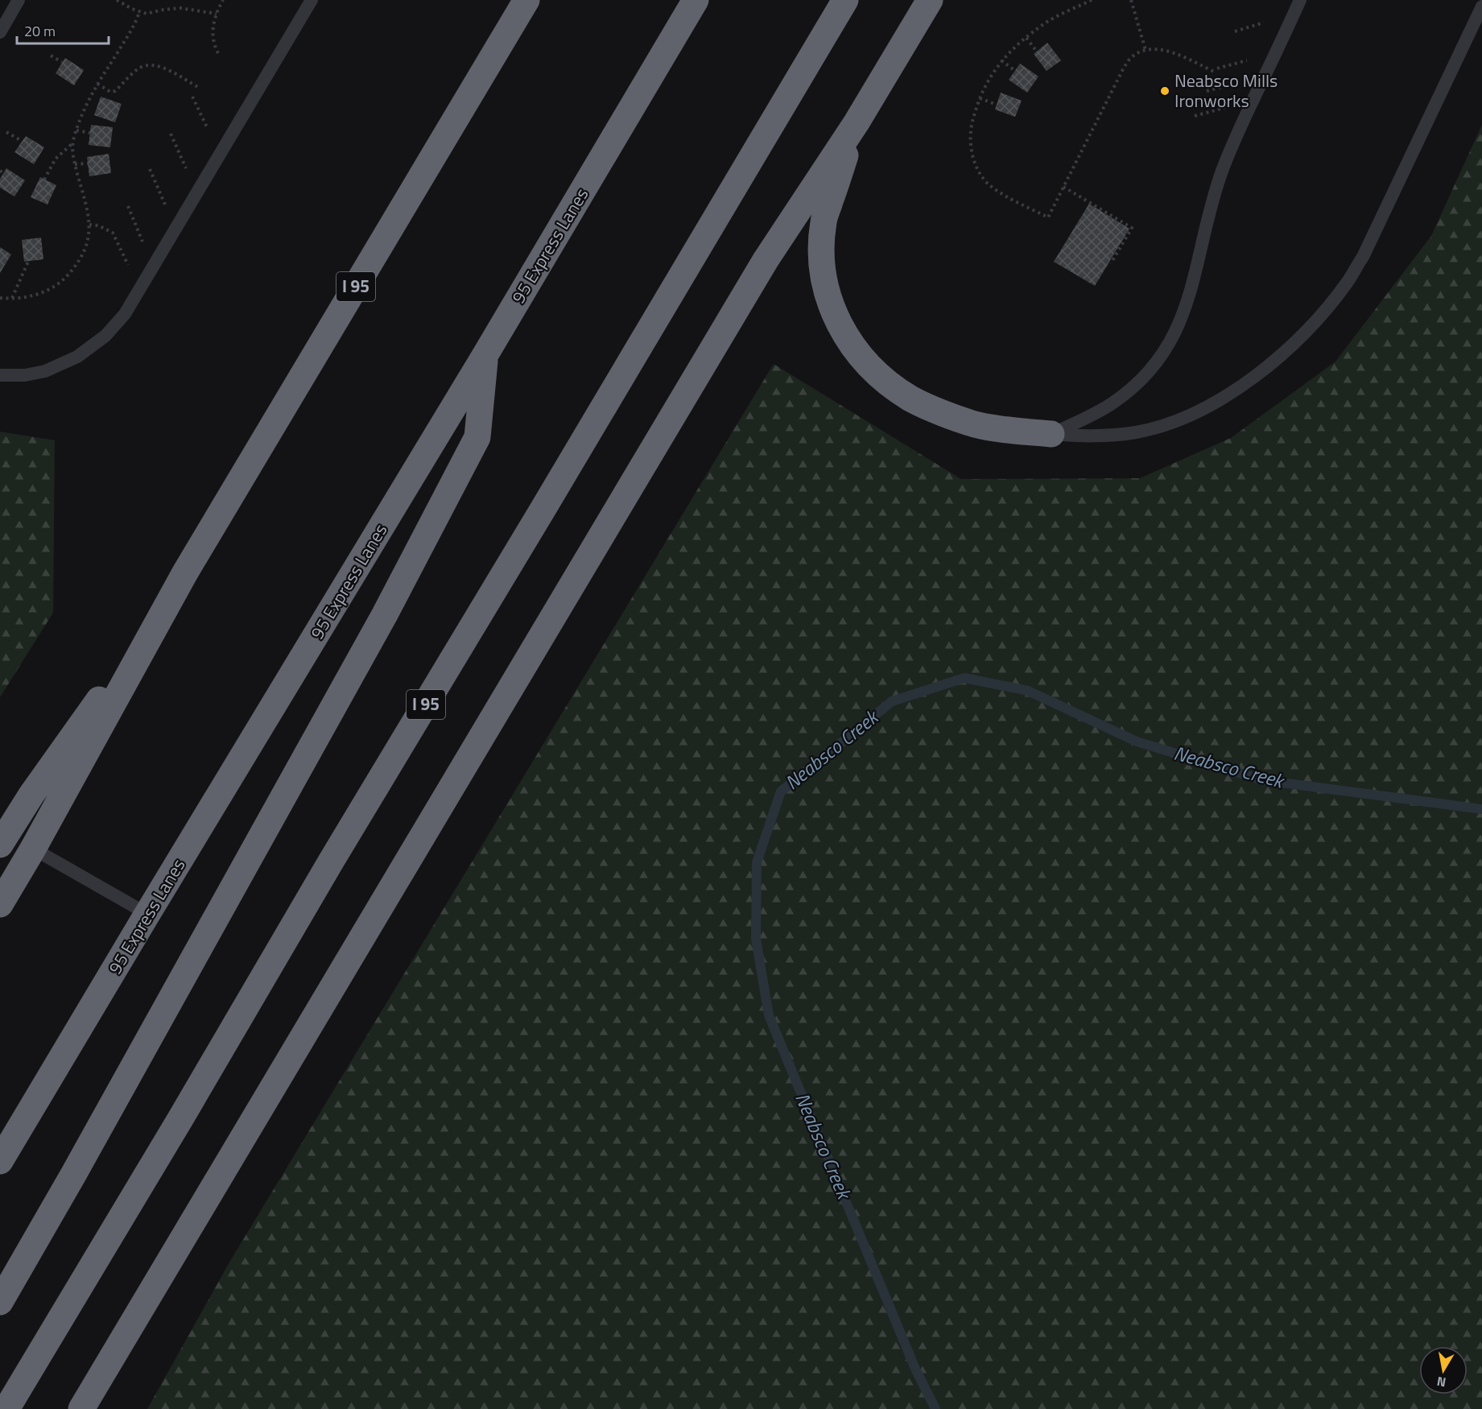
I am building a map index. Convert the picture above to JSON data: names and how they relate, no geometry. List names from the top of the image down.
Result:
{
  "streets": {
    "highway": ["95 Express Lanes", "I 95"]
  },
  "water": ["Neabsco Creek"],
  "places": ["Neabsco Mills Ironworks"],
  "scale_bar": "20 m",
  "north": "bottom"
}
